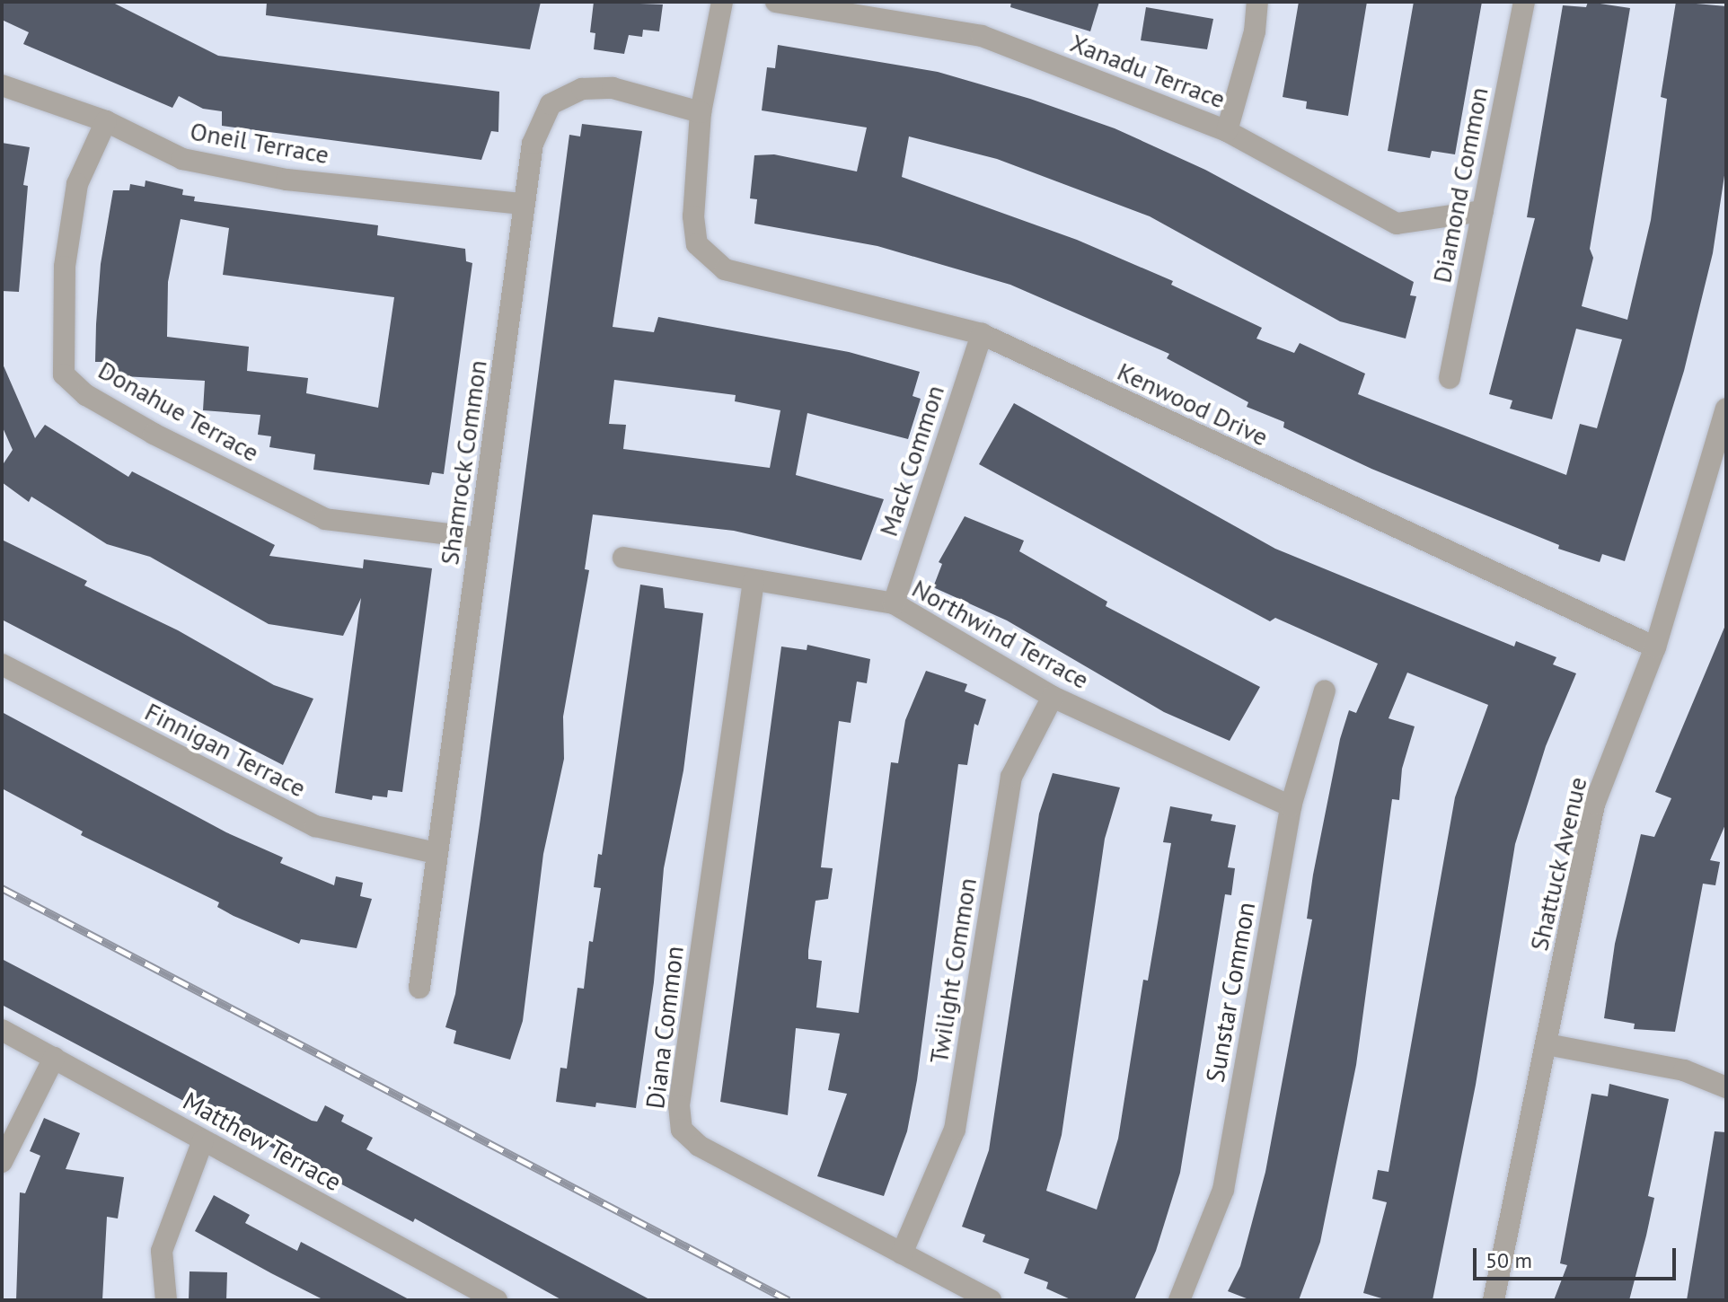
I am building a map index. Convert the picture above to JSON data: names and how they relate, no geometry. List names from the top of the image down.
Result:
{
  "streets": {
    "street": [
      "Xanadu Terrace",
      "Oneil Terrace",
      "Diamond Common",
      "Kenwood Drive",
      "Donahue Terrace",
      "Mack Common",
      "Shamrock Common",
      "Northwind Terrace",
      "Finnigan Terrace",
      "Shattuck Avenue",
      "Twilight Common",
      "Sunstar Common",
      "Diana Common",
      "Matthew Terrace"
    ]
  },
  "crossings": [
    ["Xanadu Terrace", "Diamond Common"],
    ["Oneil Terrace", "Donahue Terrace"],
    ["Oneil Terrace", "Shamrock Common"],
    ["Kenwood Drive", "Mack Common"],
    ["Kenwood Drive", "Shamrock Common"],
    ["Kenwood Drive", "Shattuck Avenue"],
    ["Donahue Terrace", "Shamrock Common"],
    ["Mack Common", "Northwind Terrace"],
    ["Shamrock Common", "Finnigan Terrace"],
    ["Northwind Terrace", "Twilight Common"],
    ["Northwind Terrace", "Sunstar Common"],
    ["Northwind Terrace", "Diana Common"],
    ["Twilight Common", "Diana Common"]
  ],
  "scale_bar": "50 m"
}
